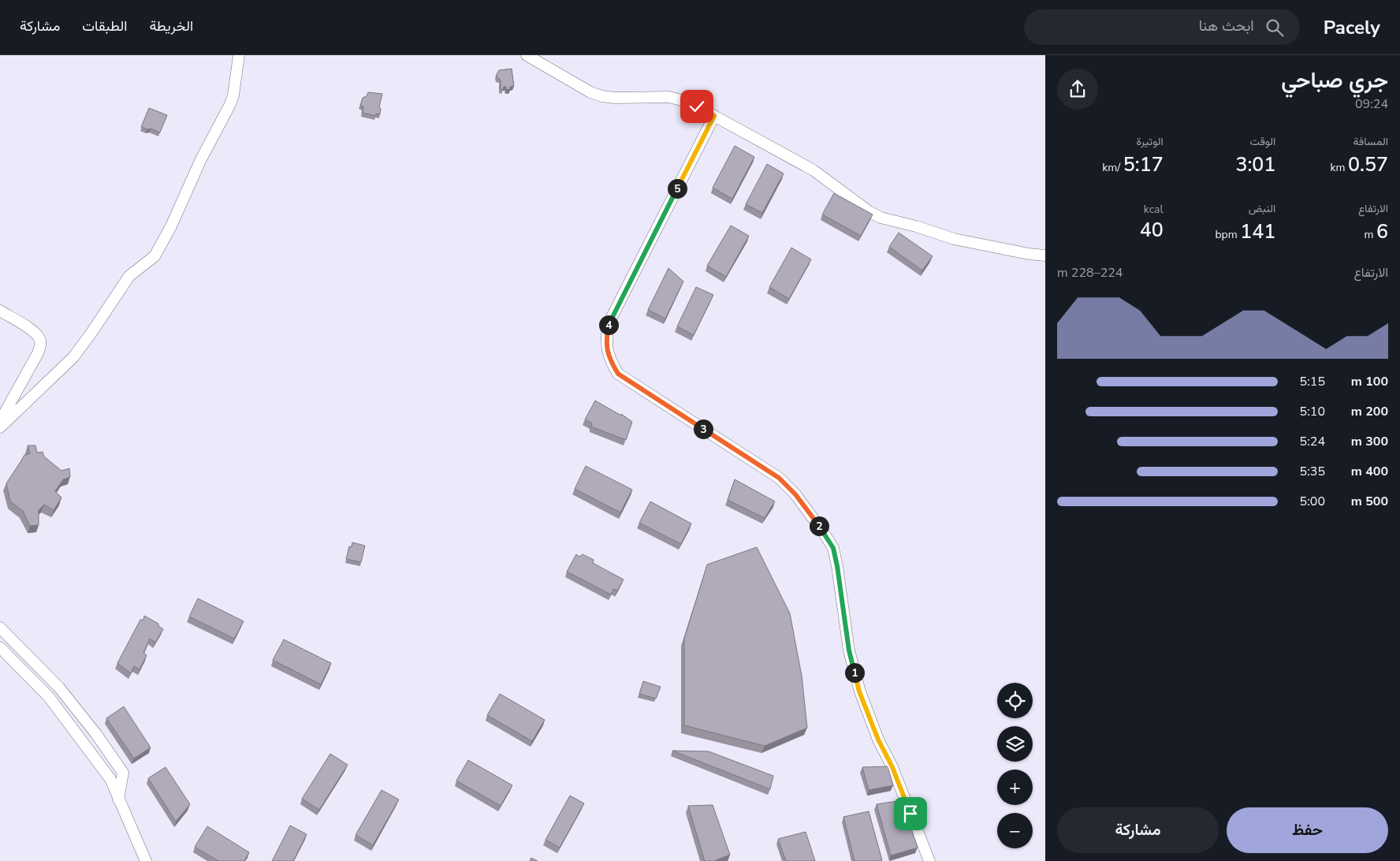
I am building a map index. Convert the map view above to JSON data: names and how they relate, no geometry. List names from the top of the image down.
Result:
{
  "page": {
    "header": "Pacely",
    "search": "ابحث هنا",
    "nav": ["الخريطة", "الطبقات", "مشاركة"],
    "heading": ["جري صباحي", "09:24"],
    "stats": [
      ["المسافة", "0.57 km"],
      ["الوقت", "3:01"],
      ["الوتيرة", "5:17 /km"],
      ["الارتفاع", "6 m"],
      ["النبض", "141 bpm"],
      ["kcal", "40"]
    ],
    "pins": [
      "5",
      "4",
      "3",
      "2",
      "1"
    ],
    "chart": ["الارتفاع", "224–228 m"],
    "list": [
      {
        "name": "100 m",
        "note": "5:15"
      },
      {
        "name": "200 m",
        "note": "5:10"
      },
      {
        "name": "300 m",
        "note": "5:24"
      },
      {
        "name": "400 m",
        "note": "5:35"
      },
      {
        "name": "500 m",
        "note": "5:00"
      }
    ],
    "map_buttons": ["+", "−"],
    "buttons": ["حفظ", "مشاركة"]
  }
}
